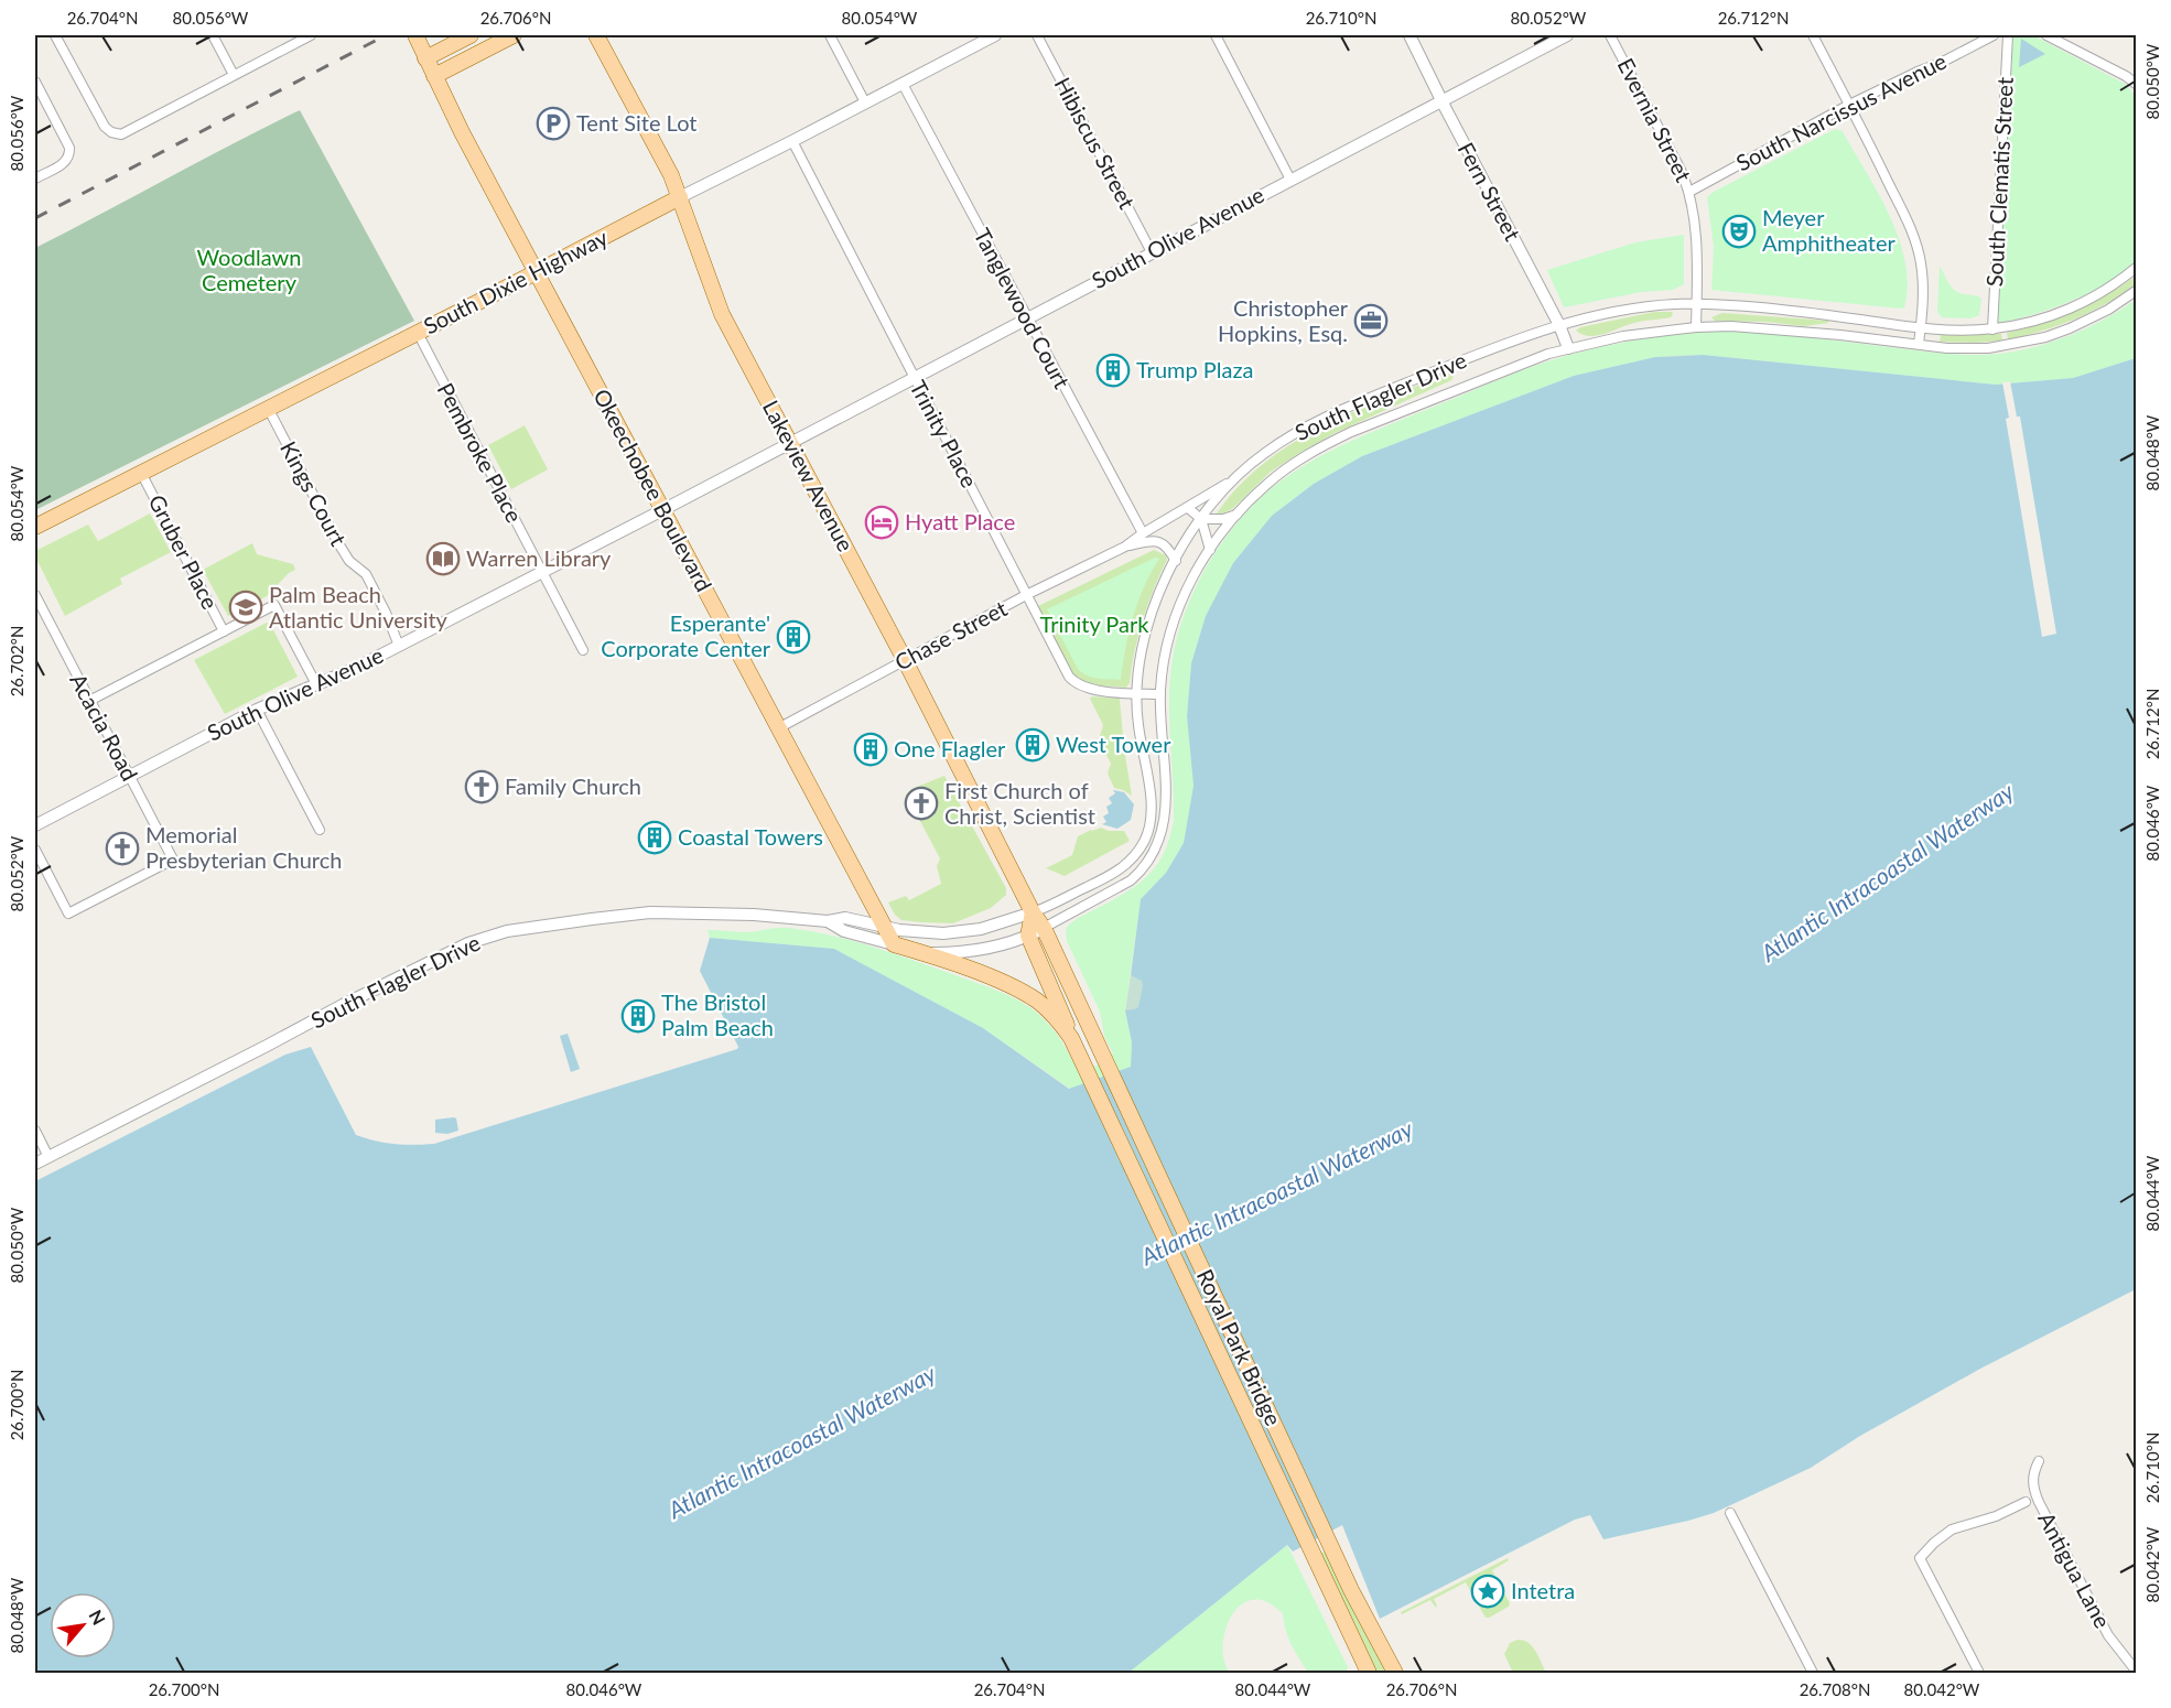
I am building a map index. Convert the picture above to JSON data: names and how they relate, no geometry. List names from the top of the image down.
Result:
{
  "streets": {
    "main road": [
      "South Dixie Highway",
      "South Flagler Drive",
      "Lakeview Avenue",
      "Okeechobee Boulevard",
      "Royal Park Bridge"
    ],
    "street": [
      "South Narcissus Avenue",
      "Evernia Street",
      "Hibiscus Street",
      "South Clematis Street",
      "Fern Street",
      "South Olive Avenue",
      "Tanglewood Court",
      "Trinity Place",
      "Pembroke Place",
      "Kings Court",
      "Gruber Place",
      "Chase Street",
      "Acacia Road",
      "Antigua Lane"
    ]
  },
  "crossings": [
    ["South Narcissus Avenue", "Evernia Street"],
    ["Evernia Street", "South Flagler Drive"],
    ["Hibiscus Street", "South Olive Avenue"],
    ["South Clematis Street", "South Flagler Drive"],
    ["Fern Street", "South Olive Avenue"],
    ["Fern Street", "South Flagler Drive"],
    ["South Olive Avenue", "Tanglewood Court"],
    ["South Olive Avenue", "Trinity Place"],
    ["South Olive Avenue", "Pembroke Place"],
    ["South Olive Avenue", "Lakeview Avenue"],
    ["South Olive Avenue", "Okeechobee Boulevard"],
    ["South Olive Avenue", "Kings Court"],
    ["South Olive Avenue", "Acacia Road"],
    ["South Dixie Highway", "Tanglewood Court"],
    ["South Dixie Highway", "Trinity Place"],
    ["South Dixie Highway", "Pembroke Place"],
    ["South Dixie Highway", "Lakeview Avenue"],
    ["South Dixie Highway", "Okeechobee Boulevard"],
    ["South Dixie Highway", "Kings Court"],
    ["South Dixie Highway", "Gruber Place"],
    ["Tanglewood Court", "Chase Street"],
    ["South Flagler Drive", "Trinity Place"],
    ["South Flagler Drive", "Lakeview Avenue"],
    ["South Flagler Drive", "Okeechobee Boulevard"],
    ["South Flagler Drive", "Chase Street"],
    ["Trinity Place", "Chase Street"],
    ["Lakeview Avenue", "Chase Street"],
    ["Lakeview Avenue", "Royal Park Bridge"],
    ["Okeechobee Boulevard", "Chase Street"]
  ],
  "water": ["Atlantic Intracoastal Waterway"],
  "parks": ["Woodlawn Cemetery", "Trinity Park"],
  "places": {
    "parking": ["Tent Site Lot"],
    "theatre": ["Meyer Amphitheater"],
    "office": ["Christopher Hopkins, Esq."],
    "building": [
      "Trump Plaza",
      "Esperante' Corporate Center",
      "West Tower",
      "One Flagler",
      "Coastal Towers",
      "The Bristol Palm Beach"
    ],
    "hotel": ["Hyatt Place"],
    "library": ["Warren Library"],
    "school or university": ["Palm Beach Atlantic University"],
    "church": ["Family Church", "First Church of Christ, Scientist", "Memorial Presbyterian Church"],
    "place": ["Intetra"]
  },
  "north": "top right",
  "coordinates": [
    "26.704°N",
    "80.056°W",
    "26.706°N",
    "80.054°W",
    "26.710°N",
    "80.052°W",
    "26.712°N",
    "80.050°W",
    "80.048°W",
    "26.702°N",
    "80.046°W",
    "80.044°W",
    "26.700°N",
    "80.042°W",
    "26.708°N"
  ]
}
